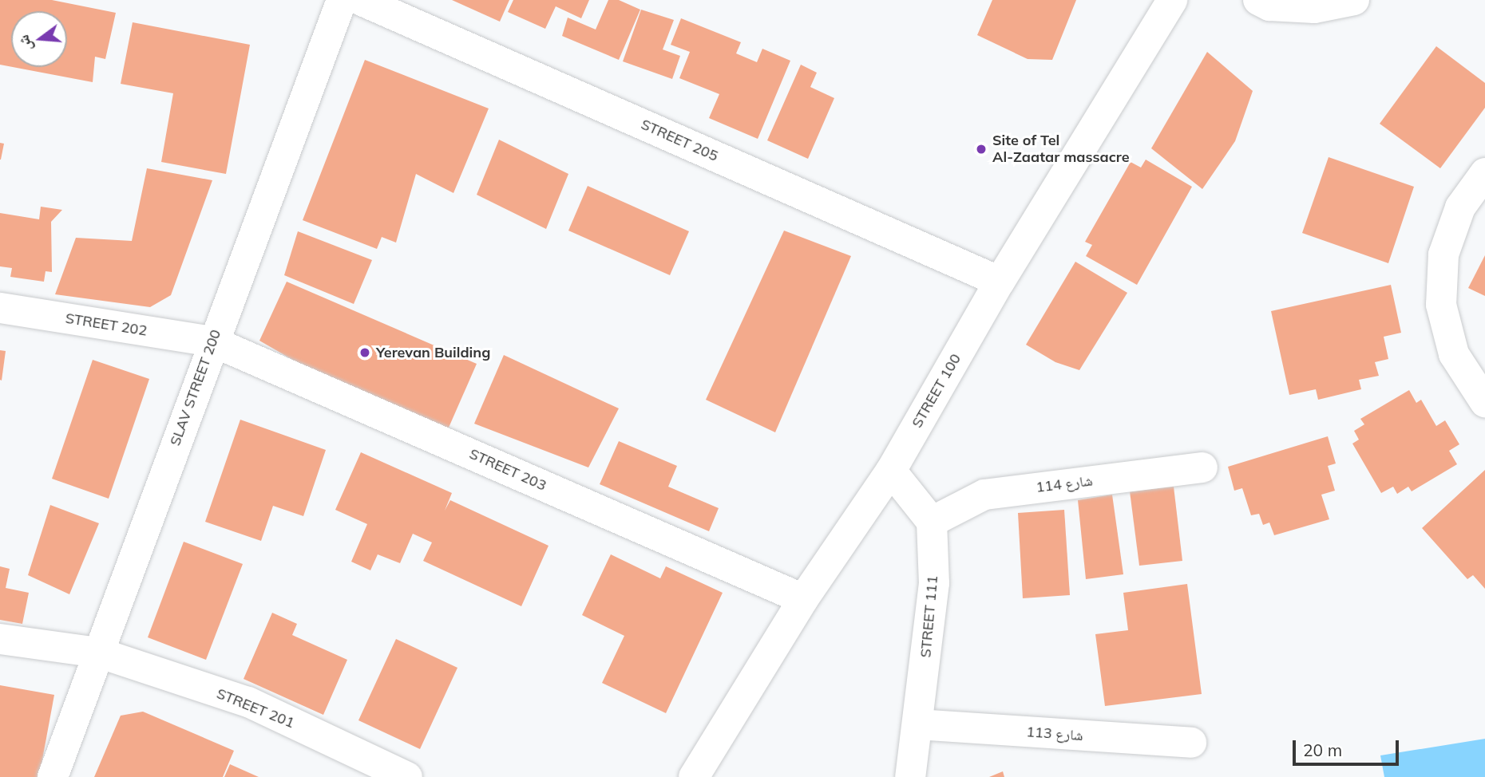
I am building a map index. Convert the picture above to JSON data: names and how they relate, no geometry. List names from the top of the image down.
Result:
{
  "streets": {
    "street": [
      "STREET 205",
      "STREET 202",
      "SLAV STREET 200",
      "STREET 100",
      "STREET 203",
      "شارع 114",
      "STREET 111",
      "STREET 201",
      "شارع 113"
    ]
  },
  "crossings": [
    ["STREET 205", "STREET 100"],
    ["STREET 202", "SLAV STREET 200"],
    ["STREET 202", "STREET 203"],
    ["SLAV STREET 200", "STREET 203"],
    ["SLAV STREET 200", "STREET 201"],
    ["STREET 100", "STREET 203"],
    ["شارع 114", "STREET 111"],
    ["STREET 111", "شارع 113"]
  ],
  "places": ["Site of Tel Al-Zaatar massacre", "Yerevan Building"],
  "scale_bar": "20 m",
  "north": "left"
}
